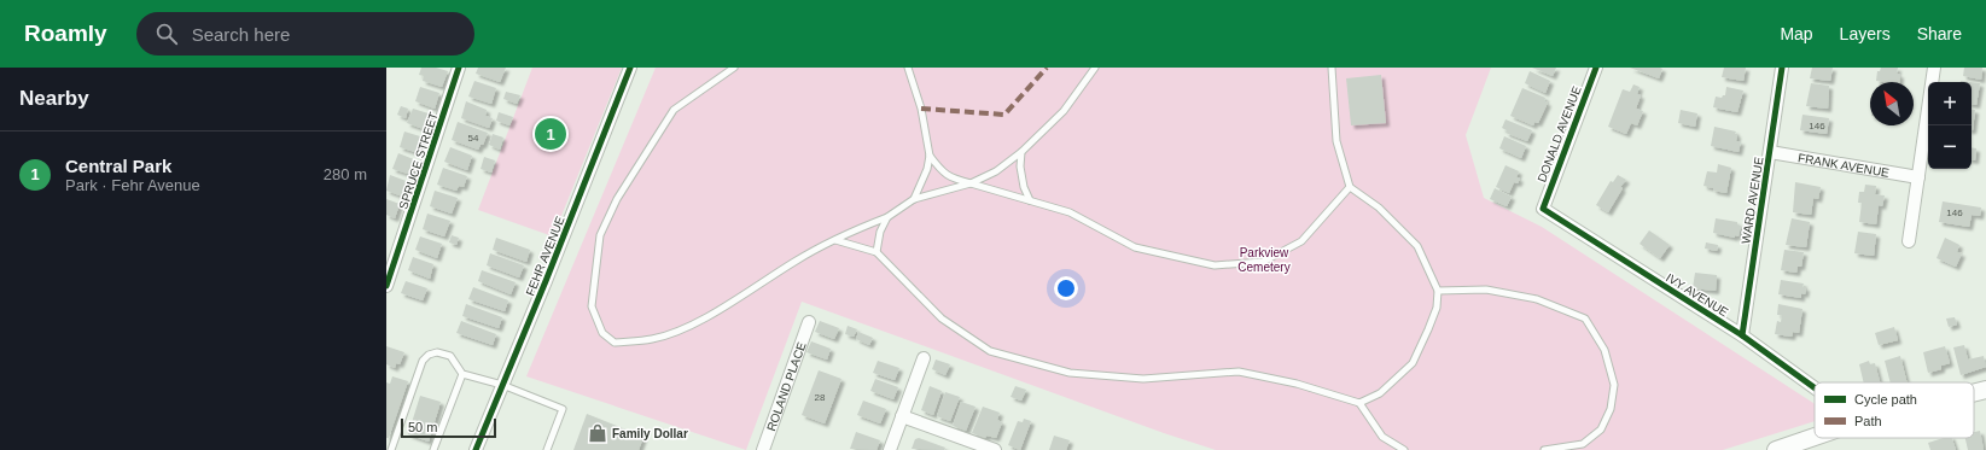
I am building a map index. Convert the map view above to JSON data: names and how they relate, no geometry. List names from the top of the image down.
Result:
{
  "streets": {
    "street": [
      "DONALD AVENUE",
      "SPRUCE STREET",
      "FRANK AVENUE",
      "WARD AVENUE",
      "FEHR AVENUE",
      "IVY AVENUE",
      "ROLAND PLACE"
    ]
  },
  "crossings": [
    ["DONALD AVENUE", "IVY AVENUE"],
    ["FRANK AVENUE", "WARD AVENUE"],
    ["WARD AVENUE", "IVY AVENUE"]
  ],
  "parks": ["Parkview Cemetery"],
  "places": {
    "shop": ["Family Dollar"]
  },
  "house_numbers": [
    "146",
    "54",
    "146",
    "28"
  ],
  "legend": ["Cycle path", "Path"],
  "scale_bar": "50 m",
  "north": "top left",
  "page": {
    "header": "Roamly",
    "search": "Search here",
    "nav": ["Map", "Layers", "Share"],
    "heading": "Nearby",
    "map_buttons": ["+", "−"],
    "pins": "1",
    "list": [
      {
        "mark": "1",
        "name": "Central Park",
        "note": "Park · Fehr Avenue",
        "value": "280 m"
      }
    ],
    "scale": "50 m"
  }
}
